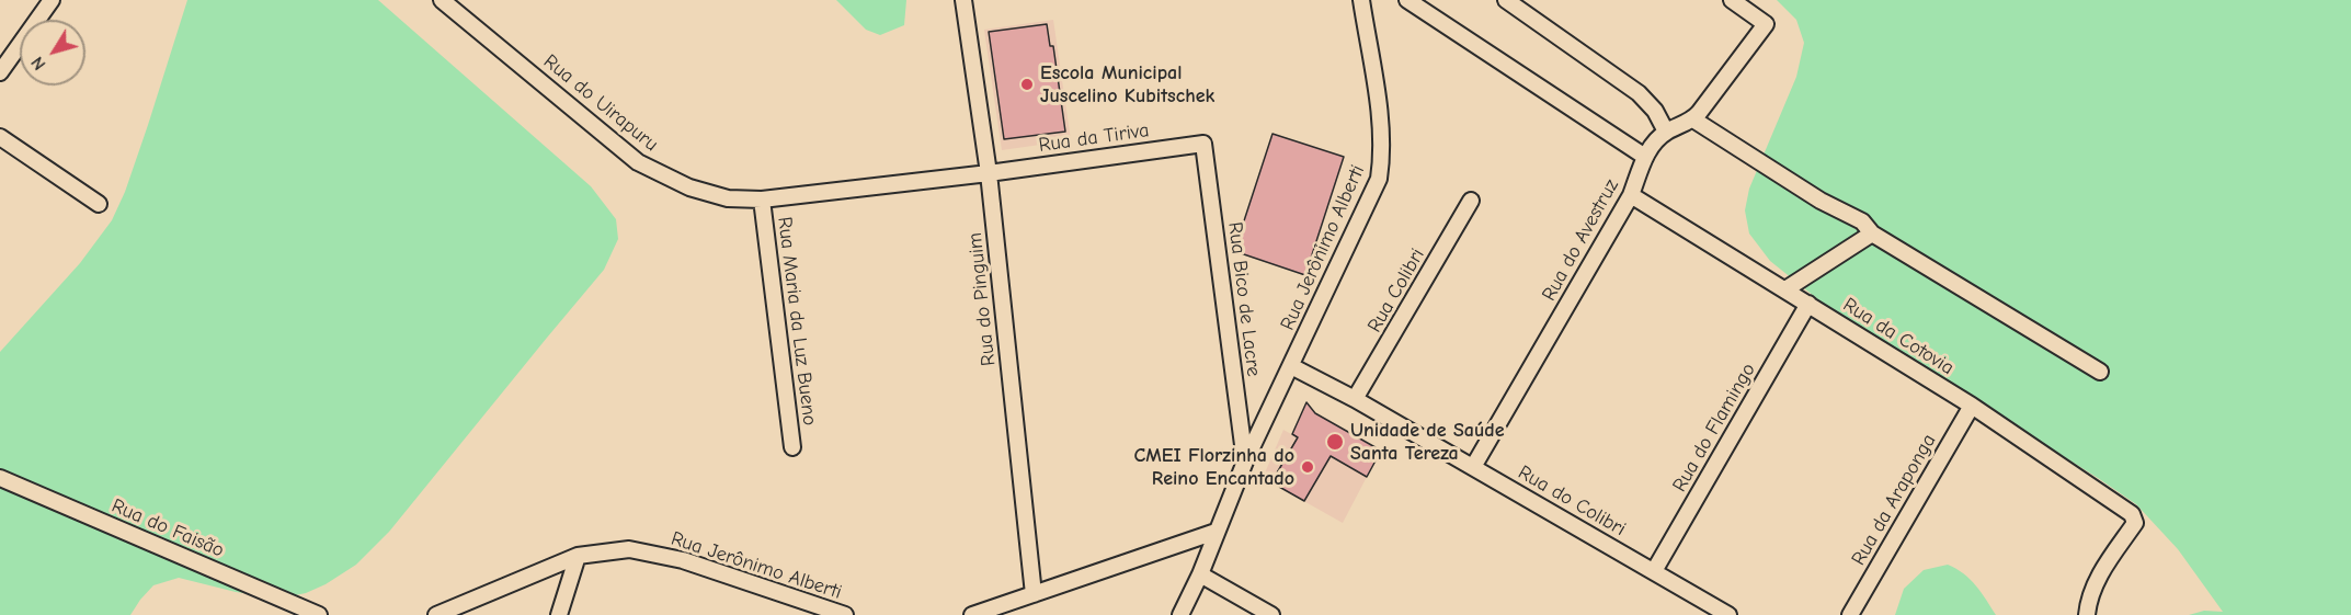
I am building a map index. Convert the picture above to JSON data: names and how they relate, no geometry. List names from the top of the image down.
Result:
{
  "streets": {
    "street": [
      "Rua do Uirapuru",
      "Rua da Tiriva",
      "Rua do Avestruz",
      "Rua Jerônimo Alberti",
      "Rua Colibri",
      "Rua do Pinguim",
      "Rua Bico de Lacre",
      "Rua Maria da Luz Bueno",
      "Rua da Cotovia",
      "Rua do Flamingo",
      "Rua da Araponga",
      "Rua do Colibri",
      "Rua do Faisão"
    ]
  },
  "crossings": [
    ["Rua do Uirapuru", "Rua da Tiriva"],
    ["Rua do Uirapuru", "Rua do Pinguim"],
    ["Rua do Uirapuru", "Rua Maria da Luz Bueno"],
    ["Rua da Tiriva", "Rua do Pinguim"],
    ["Rua da Tiriva", "Rua Bico de Lacre"],
    ["Rua do Avestruz", "Rua da Cotovia"],
    ["Rua do Avestruz", "Rua do Colibri"],
    ["Rua Jerônimo Alberti", "Rua Bico de Lacre"],
    ["Rua Jerônimo Alberti", "Rua do Colibri"],
    ["Rua Colibri", "Rua do Colibri"],
    ["Rua da Cotovia", "Rua do Flamingo"],
    ["Rua da Cotovia", "Rua da Araponga"],
    ["Rua do Flamingo", "Rua do Colibri"]
  ],
  "places": ["Escola Municipal Juscelino Kubitschek", "Unidade de Saúde Santa Tereza", "CMEI Florzinha do Reino Encantado"],
  "north": "bottom left"
}
